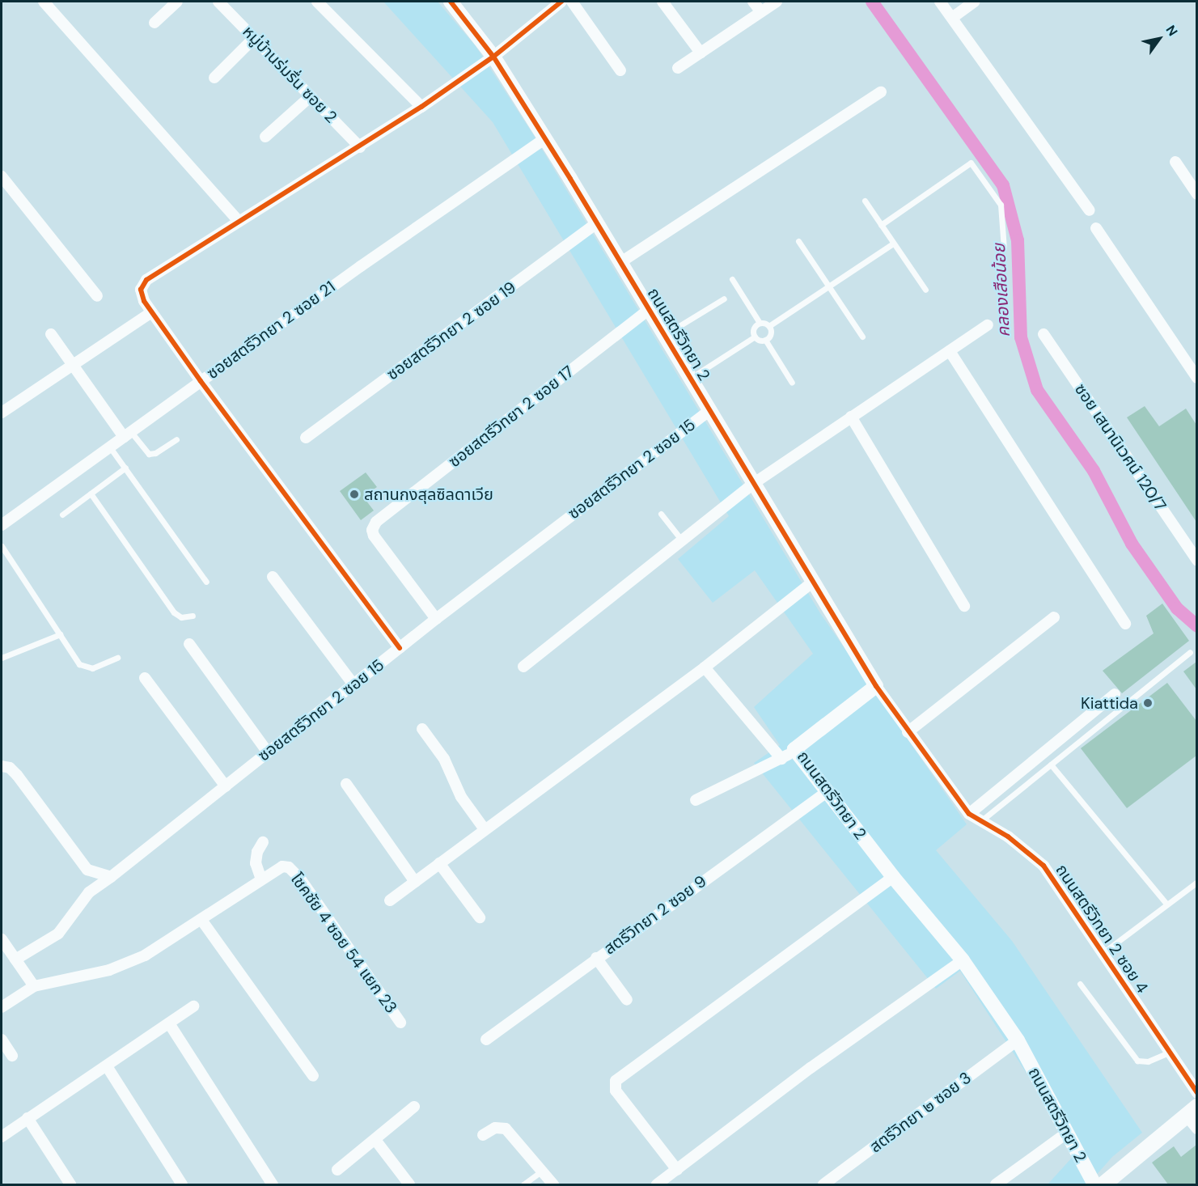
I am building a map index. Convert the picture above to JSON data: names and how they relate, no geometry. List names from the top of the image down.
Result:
{
  "streets": {
    "street": [
      "หมู่บ้านร่มรื่น ซอย 2",
      "ซอยสตรีวิทยา 2 ซอย 21",
      "ซอยสตรีวิทยา 2 ซอย 19",
      "ถนนสตรีวิทยา 2",
      "ซอยสตรีวิทยา 2 ซอย 17",
      "ซอย เสนานิเวศน์ 120/7",
      "ซอยสตรีวิทยา 2 ซอย 15",
      "สตรีวิทยา 2 ซอย 9",
      "ถนนสตรีวิทยา 2 ซอย 4",
      "โชคชัย 4 ซอย 54 แยก 23",
      "สตรีวิทยา ๒ ซอย 3"
    ]
  },
  "crossings": [
    ["ซอยสตรีวิทยา 2 ซอย 21", "ถนนสตรีวิทยา 2"],
    ["ซอยสตรีวิทยา 2 ซอย 19", "ถนนสตรีวิทยา 2"],
    ["ถนนสตรีวิทยา 2", "ซอยสตรีวิทยา 2 ซอย 17"],
    ["ถนนสตรีวิทยา 2", "ซอยสตรีวิทยา 2 ซอย 15"],
    ["ถนนสตรีวิทยา 2", "สตรีวิทยา 2 ซอย 9"],
    ["ถนนสตรีวิทยา 2", "ถนนสตรีวิทยา 2 ซอย 4"],
    ["ถนนสตรีวิทยา 2", "สตรีวิทยา ๒ ซอย 3"],
    ["ซอยสตรีวิทยา 2 ซอย 17", "ซอยสตรีวิทยา 2 ซอย 15"]
  ],
  "water": ["คลองเสือน้อย"],
  "places": ["สถานกงสุลซิลดาเวีย", "Kiattida"],
  "north": "top right"
}
